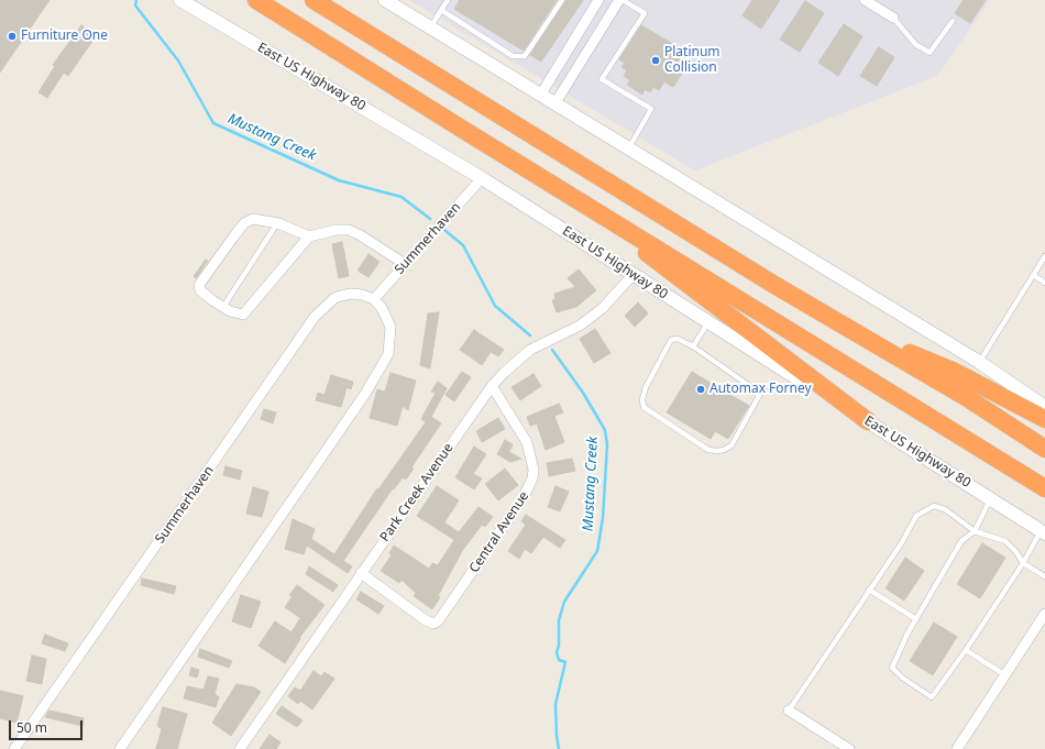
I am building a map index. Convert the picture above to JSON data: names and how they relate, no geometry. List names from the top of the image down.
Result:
{
  "streets": {
    "main road": ["East US Highway 80"],
    "street": ["Summerhaven", "Park Creek Avenue", "Central Avenue"]
  },
  "crossings": [
    ["East US Highway 80", "Summerhaven"],
    ["East US Highway 80", "Park Creek Avenue"],
    ["Park Creek Avenue", "Central Avenue"]
  ],
  "water": ["Mustang Creek"],
  "places": ["Furniture One", "Platinum Collision", "Automax Forney"],
  "scale_bar": "50 m"
}
